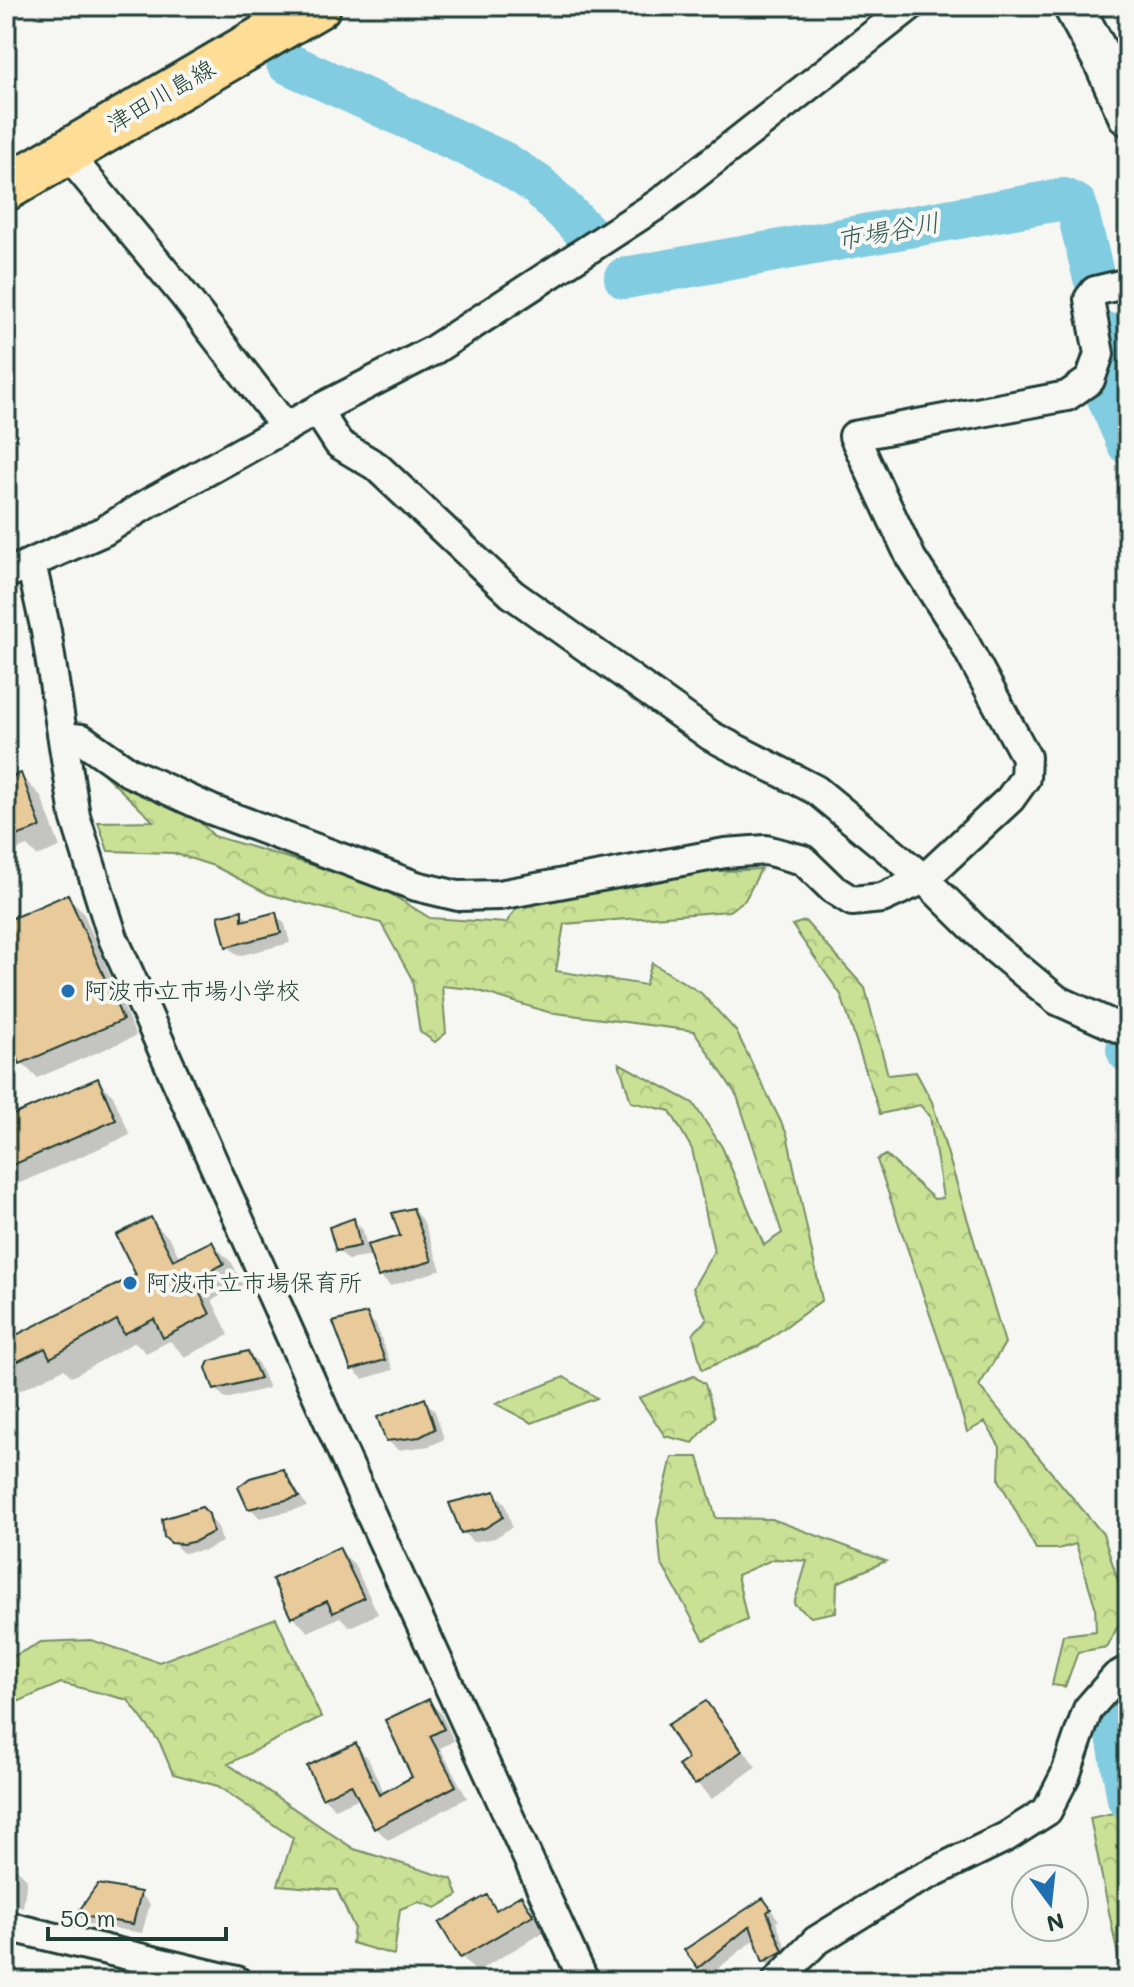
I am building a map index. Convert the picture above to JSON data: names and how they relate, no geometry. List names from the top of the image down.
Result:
{
  "streets": {
    "main road": ["津田川島線"]
  },
  "water": ["市場谷川"],
  "places": ["阿波市立市場小学校", "阿波市立市場保育所"],
  "scale_bar": "50 m",
  "north": "bottom"
}
